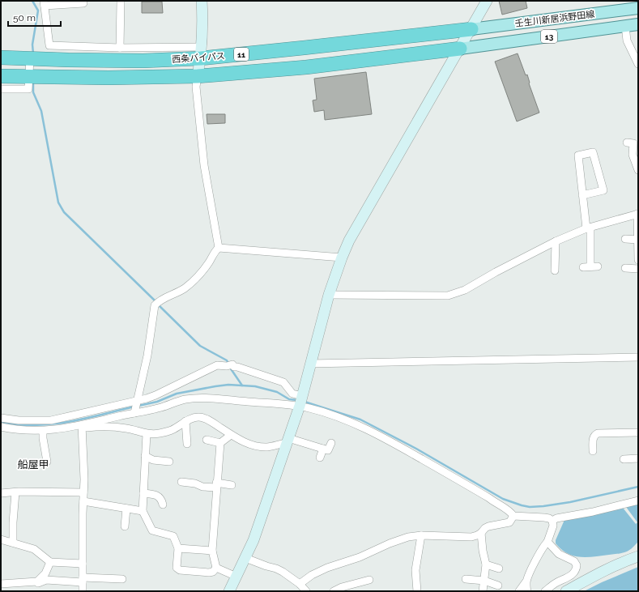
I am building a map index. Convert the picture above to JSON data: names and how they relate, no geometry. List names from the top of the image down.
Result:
{
  "streets": {
    "highway": ["11", "西条バイパス"],
    "main road": ["壬生川新居浜野田線", "13"]
  },
  "crossings": [
    ["壬生川新居浜野田線", "西条バイパス"]
  ],
  "districts": ["船屋甲"],
  "scale_bar": "50 m"
}
